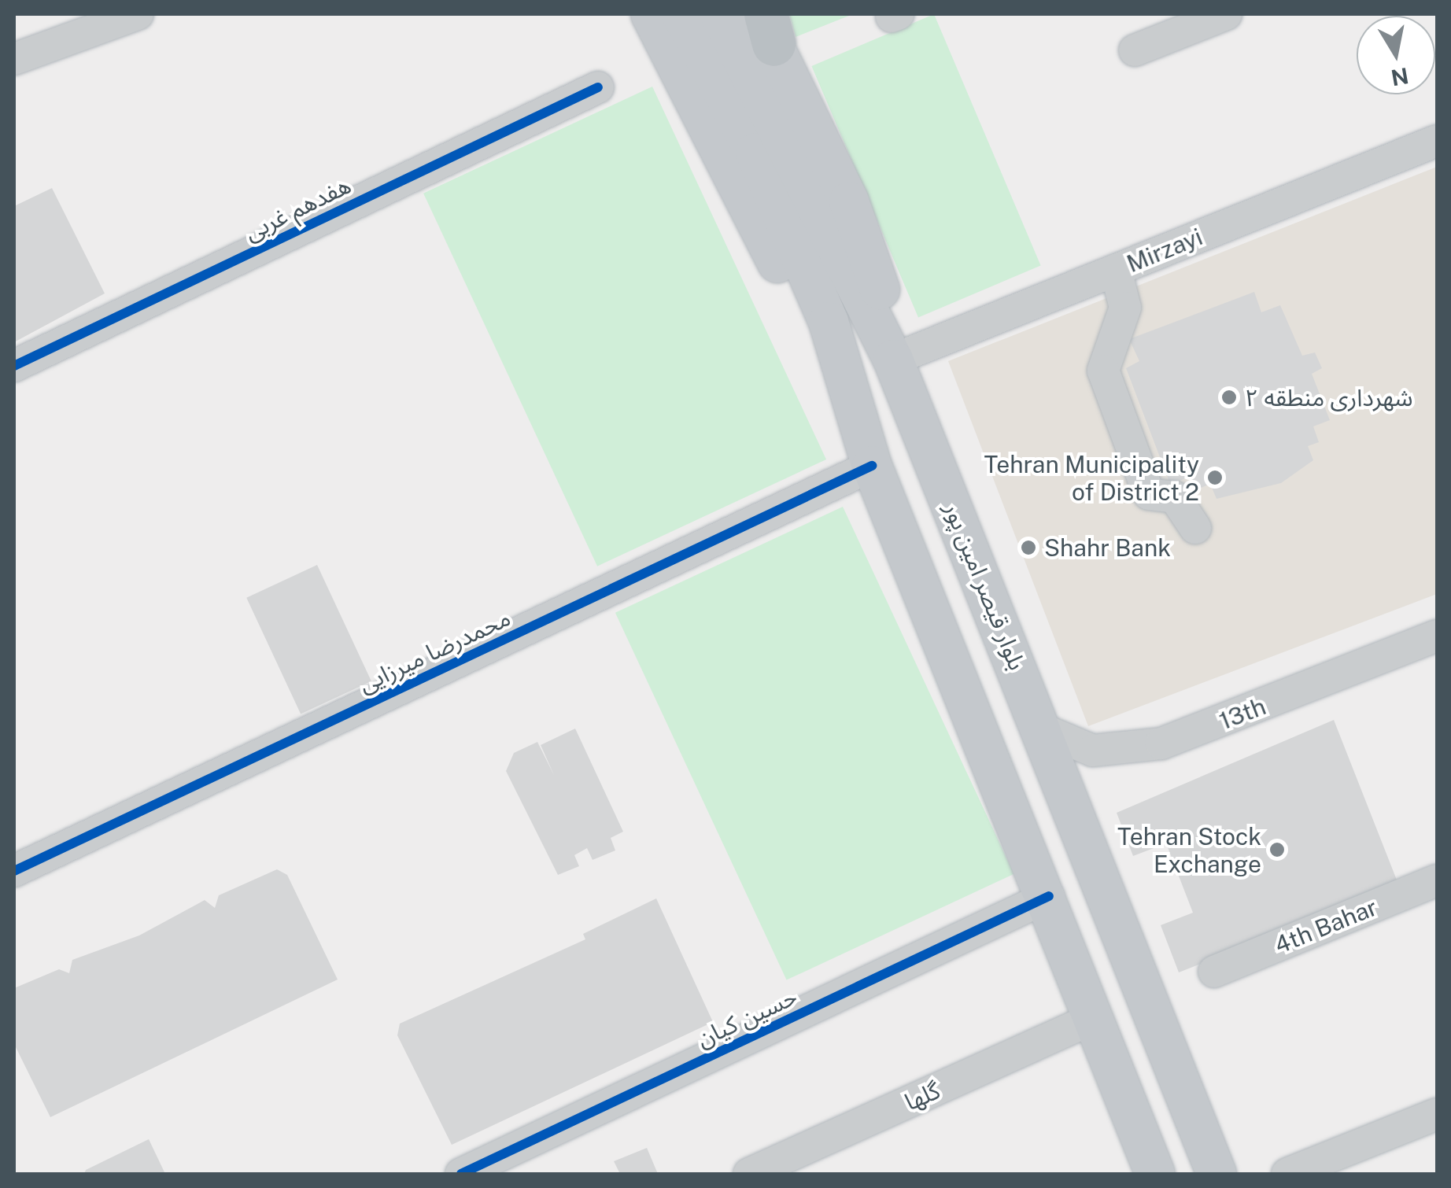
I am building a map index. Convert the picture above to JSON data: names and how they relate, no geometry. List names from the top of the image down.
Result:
{
  "streets": {
    "main road": ["بلوار قیصر امین پور"],
    "street": [
      "هفدهم غربی",
      "Mirzayi",
      "محمدرضا میرزایی",
      "13th",
      "4th Bahar",
      "حسین کیان",
      "گلها"
    ]
  },
  "crossings": [
    ["Mirzayi", "بلوار قیصر امین پور"],
    ["بلوار قیصر امین پور", "13th"]
  ],
  "places": [
    "شهرداری منطقه ۲",
    "Tehran Municipality of District 2",
    "Shahr Bank",
    "Tehran Stock Exchange"
  ],
  "north": "bottom"
}
